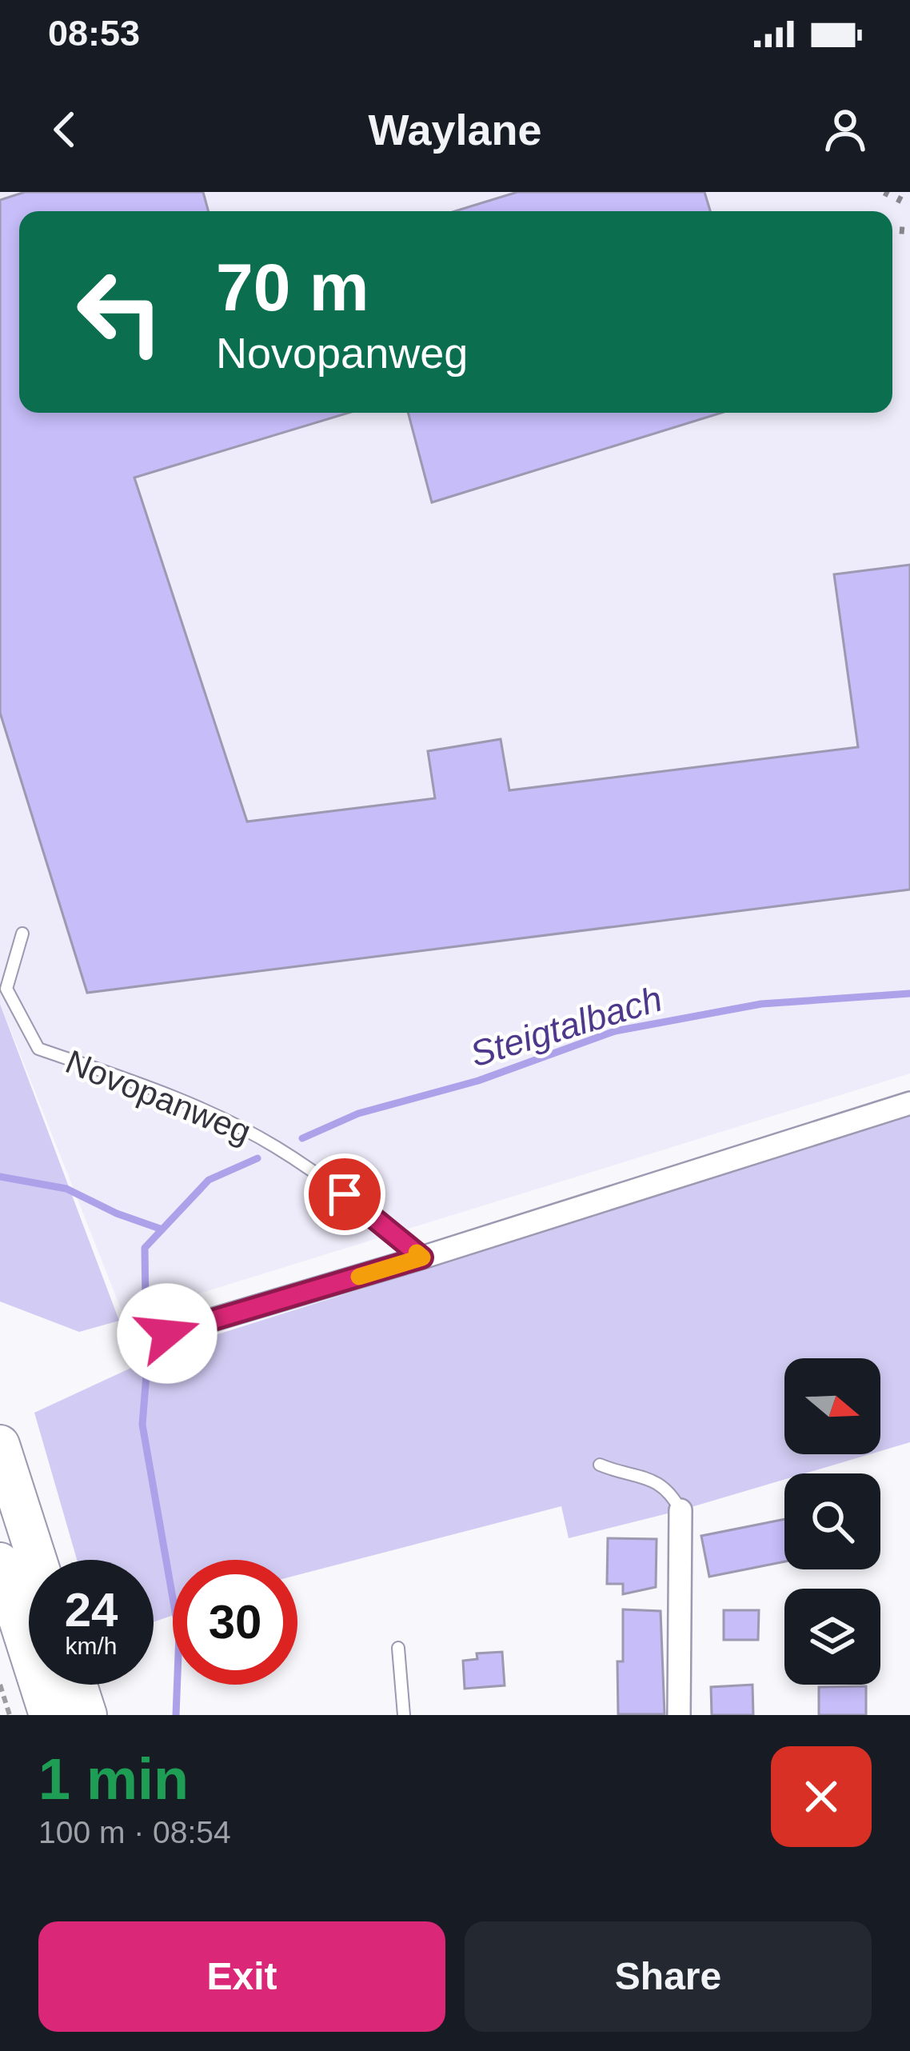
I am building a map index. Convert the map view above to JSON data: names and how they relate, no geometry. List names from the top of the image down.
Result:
{
  "streets": {
    "lane": ["Novopanweg"]
  },
  "water": ["Steigtalbach"],
  "north": "right",
  "page": {
    "status": "08:53",
    "header": "Waylane",
    "turn": ["70 m", "Novopanweg"],
    "speed": "24 km/h",
    "limit": "30",
    "heading": ["1 min", "100 m · 08:54"],
    "buttons": ["Exit", "Share"]
  }
}
